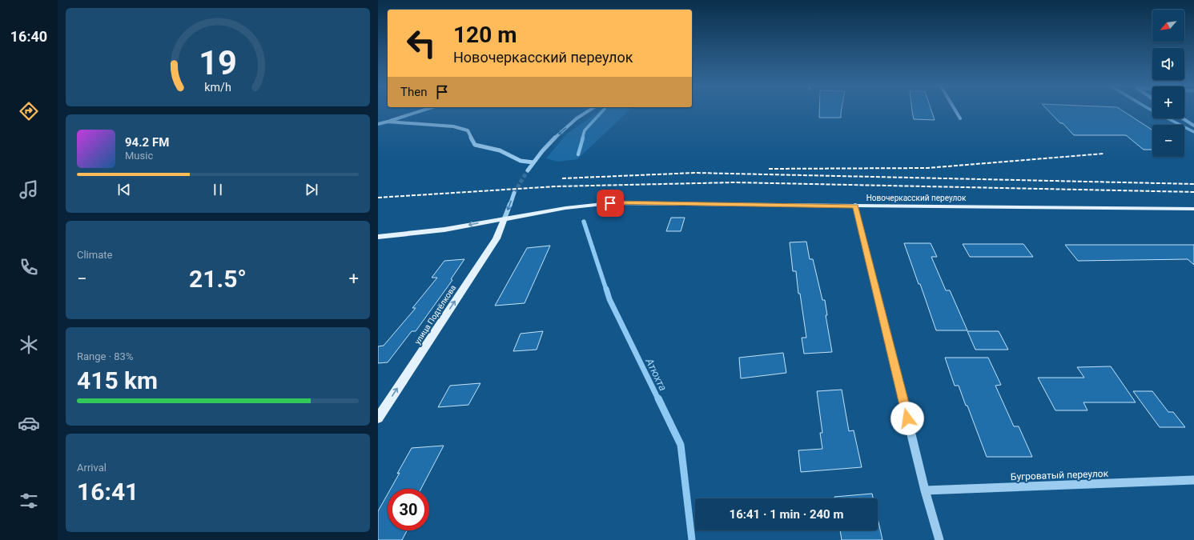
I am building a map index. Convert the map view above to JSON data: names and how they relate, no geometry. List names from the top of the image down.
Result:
{
  "streets": {
    "main road": ["Новочеркасский переулок", "улица Подтёлкова"],
    "street": ["Бугроватый переулок"]
  },
  "crossings": [
    ["Новочеркасский переулок", "улица Подтёлкова"]
  ],
  "one_way": ["улица Подтёлкова"],
  "water": ["Атюхта"],
  "north": "bottom left",
  "page": {
    "tabs": "16:40",
    "map_buttons": ["+", "−"],
    "turn": ["120 m", "Новочеркасский переулок"],
    "then": "Then",
    "song": ["94.2 FM", "Music"],
    "tile": [
      "Climate",
      ["Range · 83%", "415 km"],
      ["Arrival", "16:41"]
    ],
    "heat": ["−", "21.5°", "+"],
    "limit": "30",
    "trip": "16:41 · 1 min · 240 m",
    "gauge": ["19", "km/h"]
  }
}
